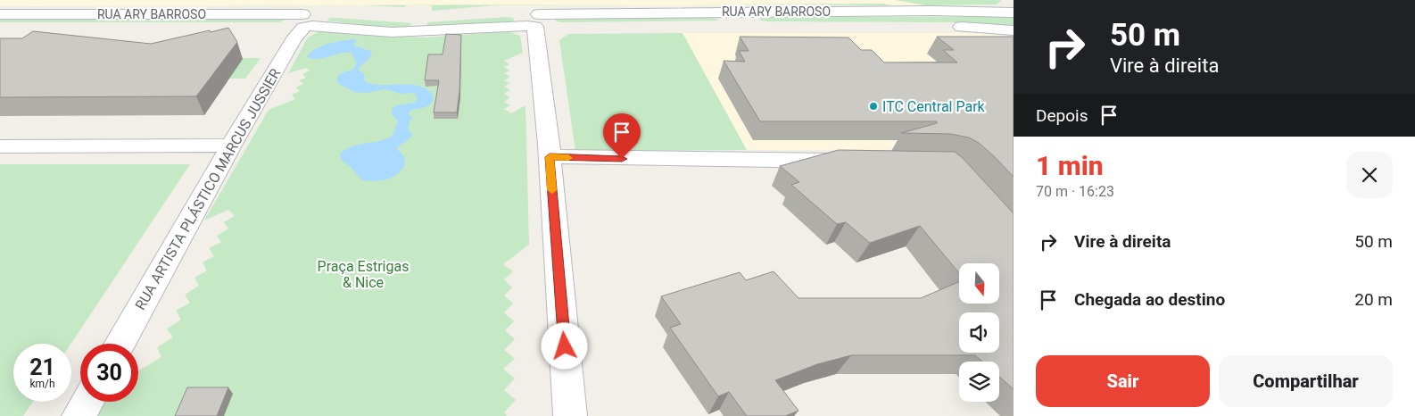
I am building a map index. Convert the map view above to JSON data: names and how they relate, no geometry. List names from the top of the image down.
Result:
{
  "streets": {
    "street": ["RUA ARY BARROSO", "RUA ARTISTA PLÁSTICO MARCUS JUSSIER"]
  },
  "crossings": [
    ["RUA ARY BARROSO", "RUA ARTISTA PLÁSTICO MARCUS JUSSIER"]
  ],
  "parks": ["Praça Estrigas & Nice"],
  "places": ["ITC Central Park"],
  "north": "bottom",
  "page": {
    "turn": ["50 m", "Vire à direita"],
    "then": "Depois",
    "heading": ["1 min", "70 m · 16:23"],
    "list": [
      {
        "name": "Vire à direita",
        "value": "50 m"
      },
      {
        "name": "Chegada ao destino",
        "value": "20 m"
      }
    ],
    "speed": "21 km/h",
    "limit": "30",
    "buttons": ["Sair", "Compartilhar"]
  }
}
